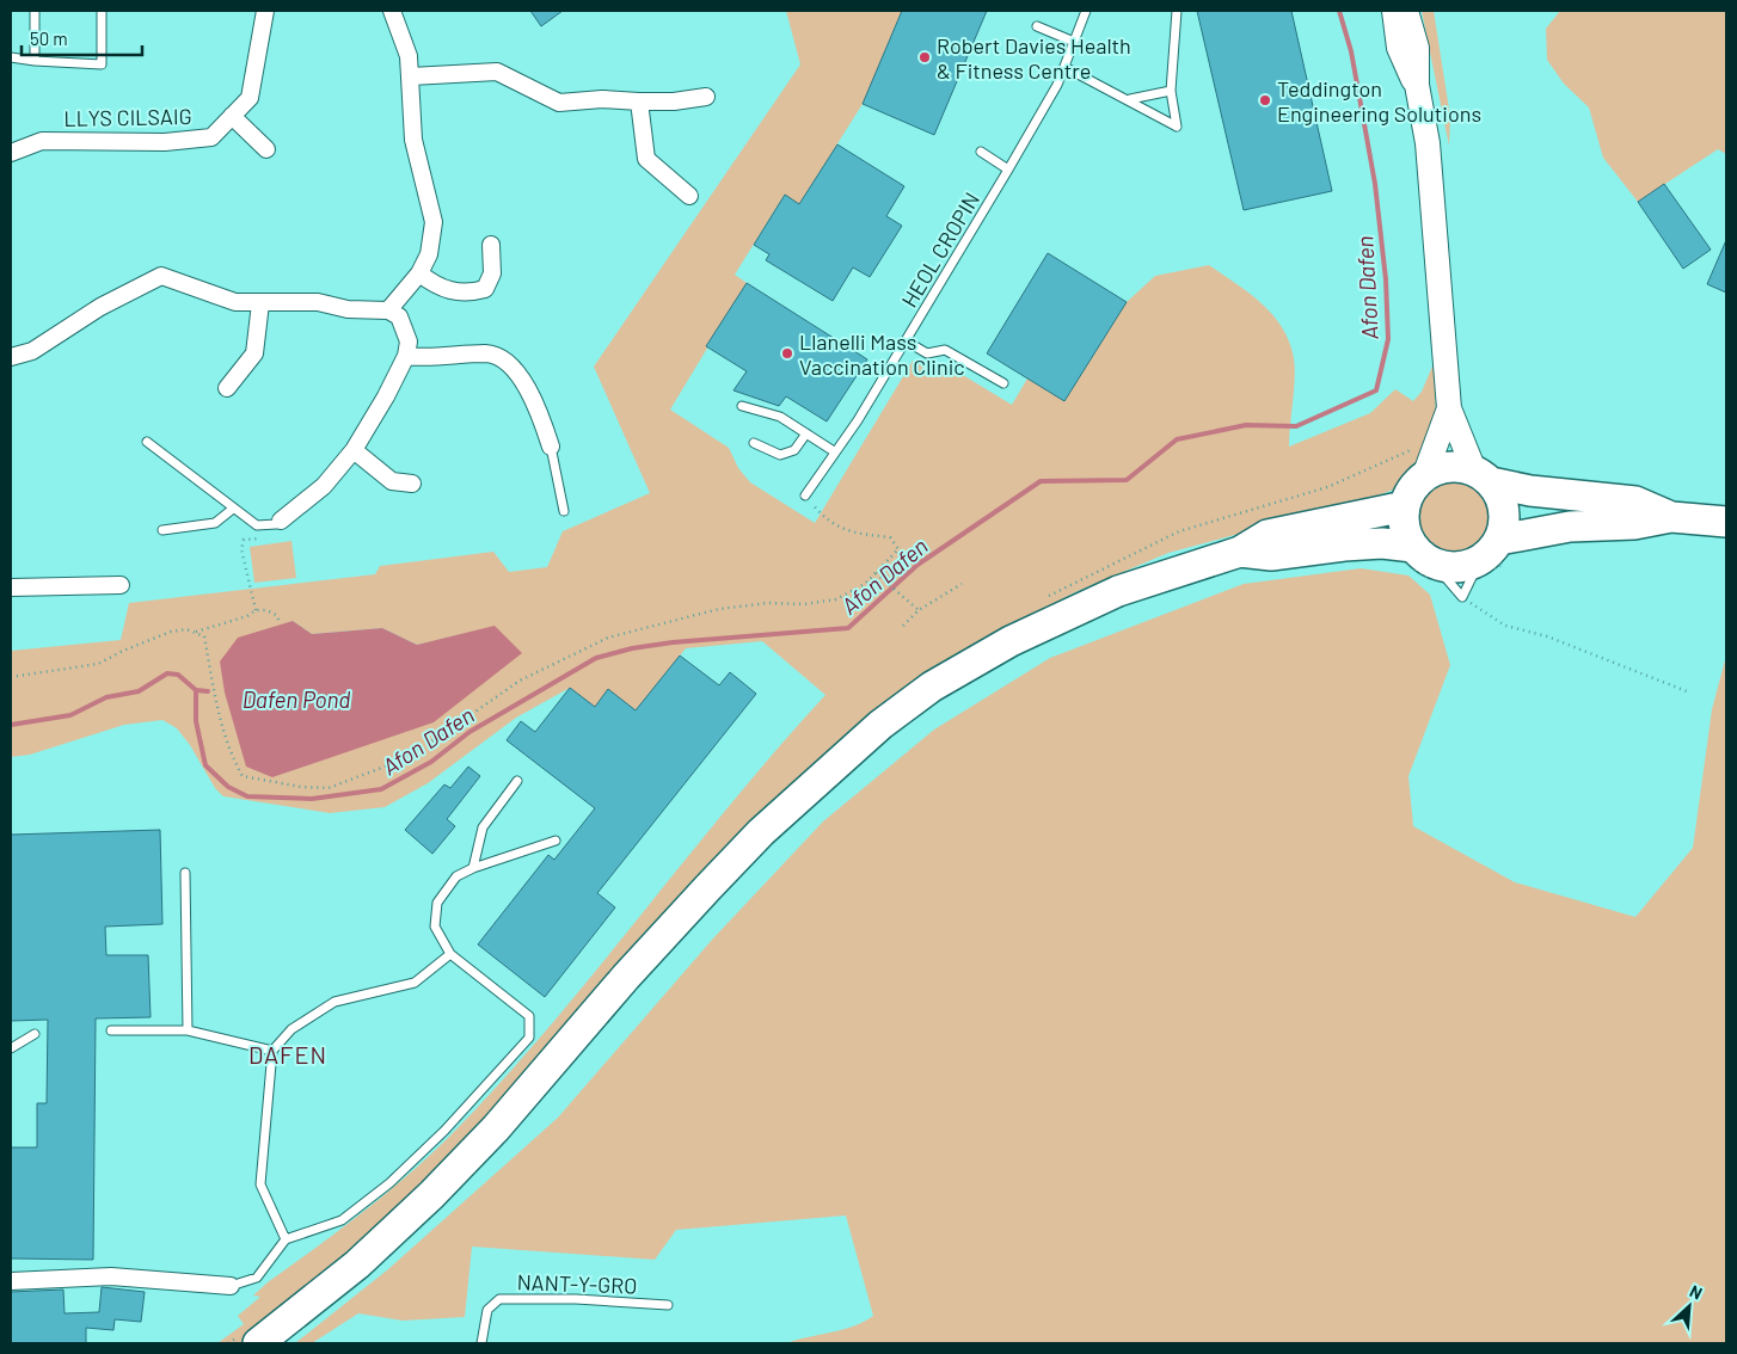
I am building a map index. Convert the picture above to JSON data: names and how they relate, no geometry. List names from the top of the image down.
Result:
{
  "streets": {
    "street": ["LLYS CILSAIG"],
    "lane": ["HEOL CROPIN", "NANT-Y-GRO"]
  },
  "districts": ["DAFEN"],
  "water": ["Afon Dafen", "Dafen Pond"],
  "places": ["Robert Davies Health & Fitness Centre", "Teddington Engineering Solutions", "Llanelli Mass Vaccination Clinic"],
  "scale_bar": "50 m",
  "north": "top right"
}
